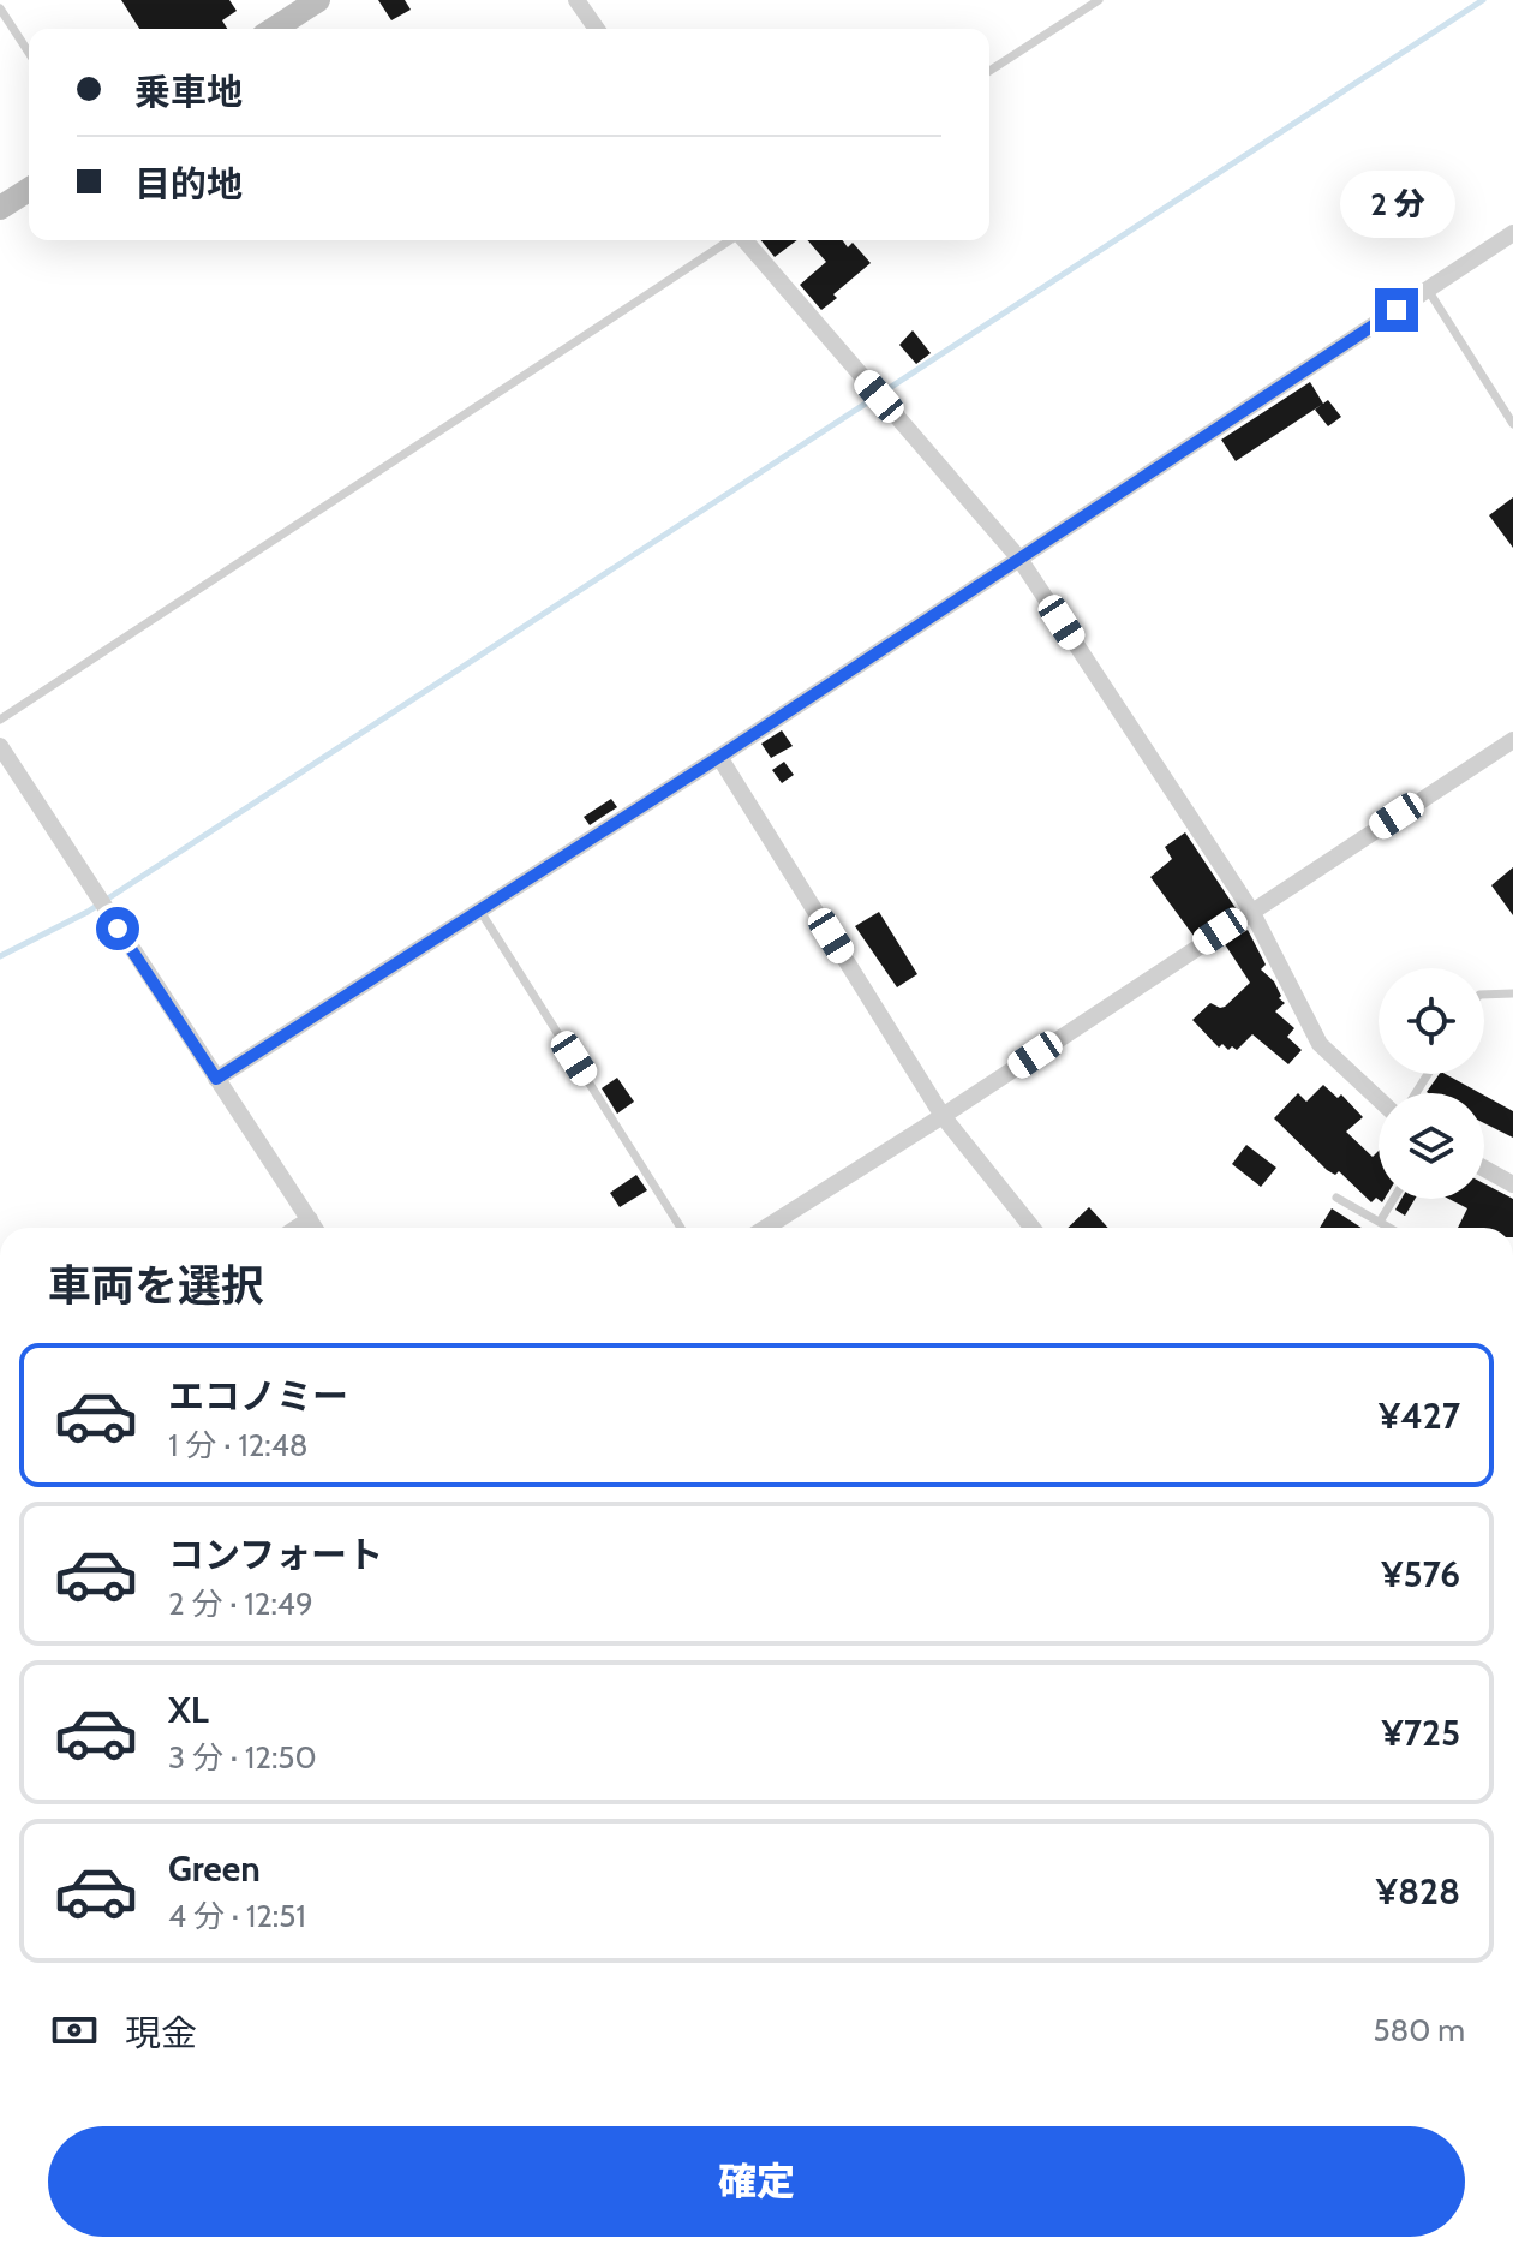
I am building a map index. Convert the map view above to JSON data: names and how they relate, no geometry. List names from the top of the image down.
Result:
{
  "page": {
    "banner": ["乗車地", "目的地"],
    "bubble": "2 分",
    "heading": "車両を選択",
    "list": [
      {
        "name": "エコノミー",
        "note": "1 分 · 12:48",
        "value": "¥427"
      },
      {
        "name": "コンフォート",
        "note": "2 分 · 12:49",
        "value": "¥576"
      },
      {
        "name": "XL",
        "note": "3 分 · 12:50",
        "value": "¥725"
      },
      {
        "name": "Green",
        "note": "4 分 · 12:51",
        "value": "¥828"
      }
    ],
    "pay": ["現金", "580 m"],
    "buttons": "確定"
  }
}
